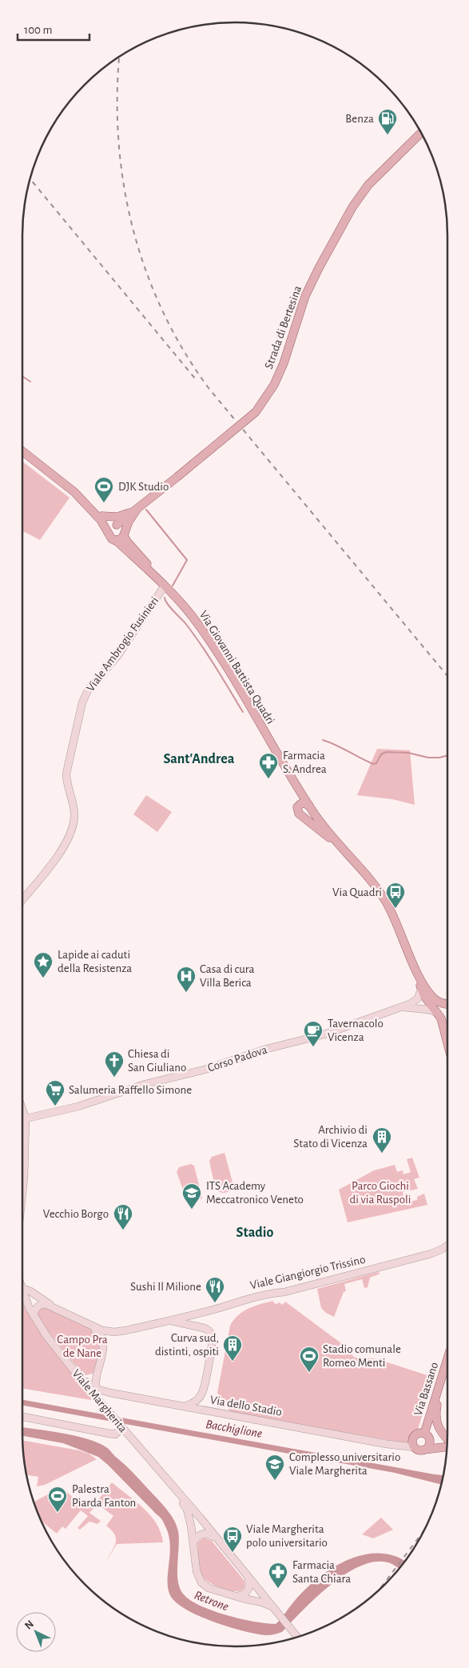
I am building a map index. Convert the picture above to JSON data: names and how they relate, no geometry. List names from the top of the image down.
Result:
{
  "streets": {
    "main road": [
      "Strada di Bertesina",
      "Via Giovanni Battista Quadri",
      "Via Bassano",
      "Via dello Stadio"
    ],
    "street": [
      "Viale Ambrogio Fusinieri",
      "Corso Padova",
      "Viale Giangiorgio Trissino",
      "Viale Margherita"
    ]
  },
  "crossings": [
    ["Strada di Bertesina", "Via Giovanni Battista Quadri"],
    ["Viale Ambrogio Fusinieri", "Via Giovanni Battista Quadri"],
    ["Via Giovanni Battista Quadri", "Corso Padova"],
    ["Corso Padova", "Viale Margherita"],
    ["Viale Giangiorgio Trissino", "Via dello Stadio"],
    ["Via Bassano", "Via dello Stadio"],
    ["Viale Margherita", "Via dello Stadio"]
  ],
  "districts": ["Sant'Andrea", "Stadio"],
  "water": ["Bacchiglione", "Retrone"],
  "parks": ["Parco Giochi di via Ruspoli", "Campo Pra de Nane"],
  "places": {
    "fuel station": ["Benza"],
    "sports": ["DJK Studio", "Stadio comunale Romeo Menti", "Palestra Piarda Fanton"],
    "pharmacy": ["Farmacia S. Andrea", "Farmacia Santa Chiara"],
    "bus stop": ["Via Quadri", "Viale Margherita polo universitario"],
    "place": ["Lapide ai caduti della Resistenza"],
    "hospital": ["Casa di cura Villa Berica"],
    "cafe": ["Tavernacolo Vicenza"],
    "church": ["Chiesa di San Giuliano"],
    "supermarket": ["Salumeria Raffello Simone"],
    "building": ["Archivio di Stato di Vicenza", "Curva sud, distinti, ospiti"],
    "school or university": ["ITS Academy Meccatronico Veneto", "Complesso universitario Viale Margherita"],
    "restaurant": ["Vecchio Borgo", "Sushi Il Milione"]
  },
  "scale_bar": "100 m",
  "north": "top left"
}
